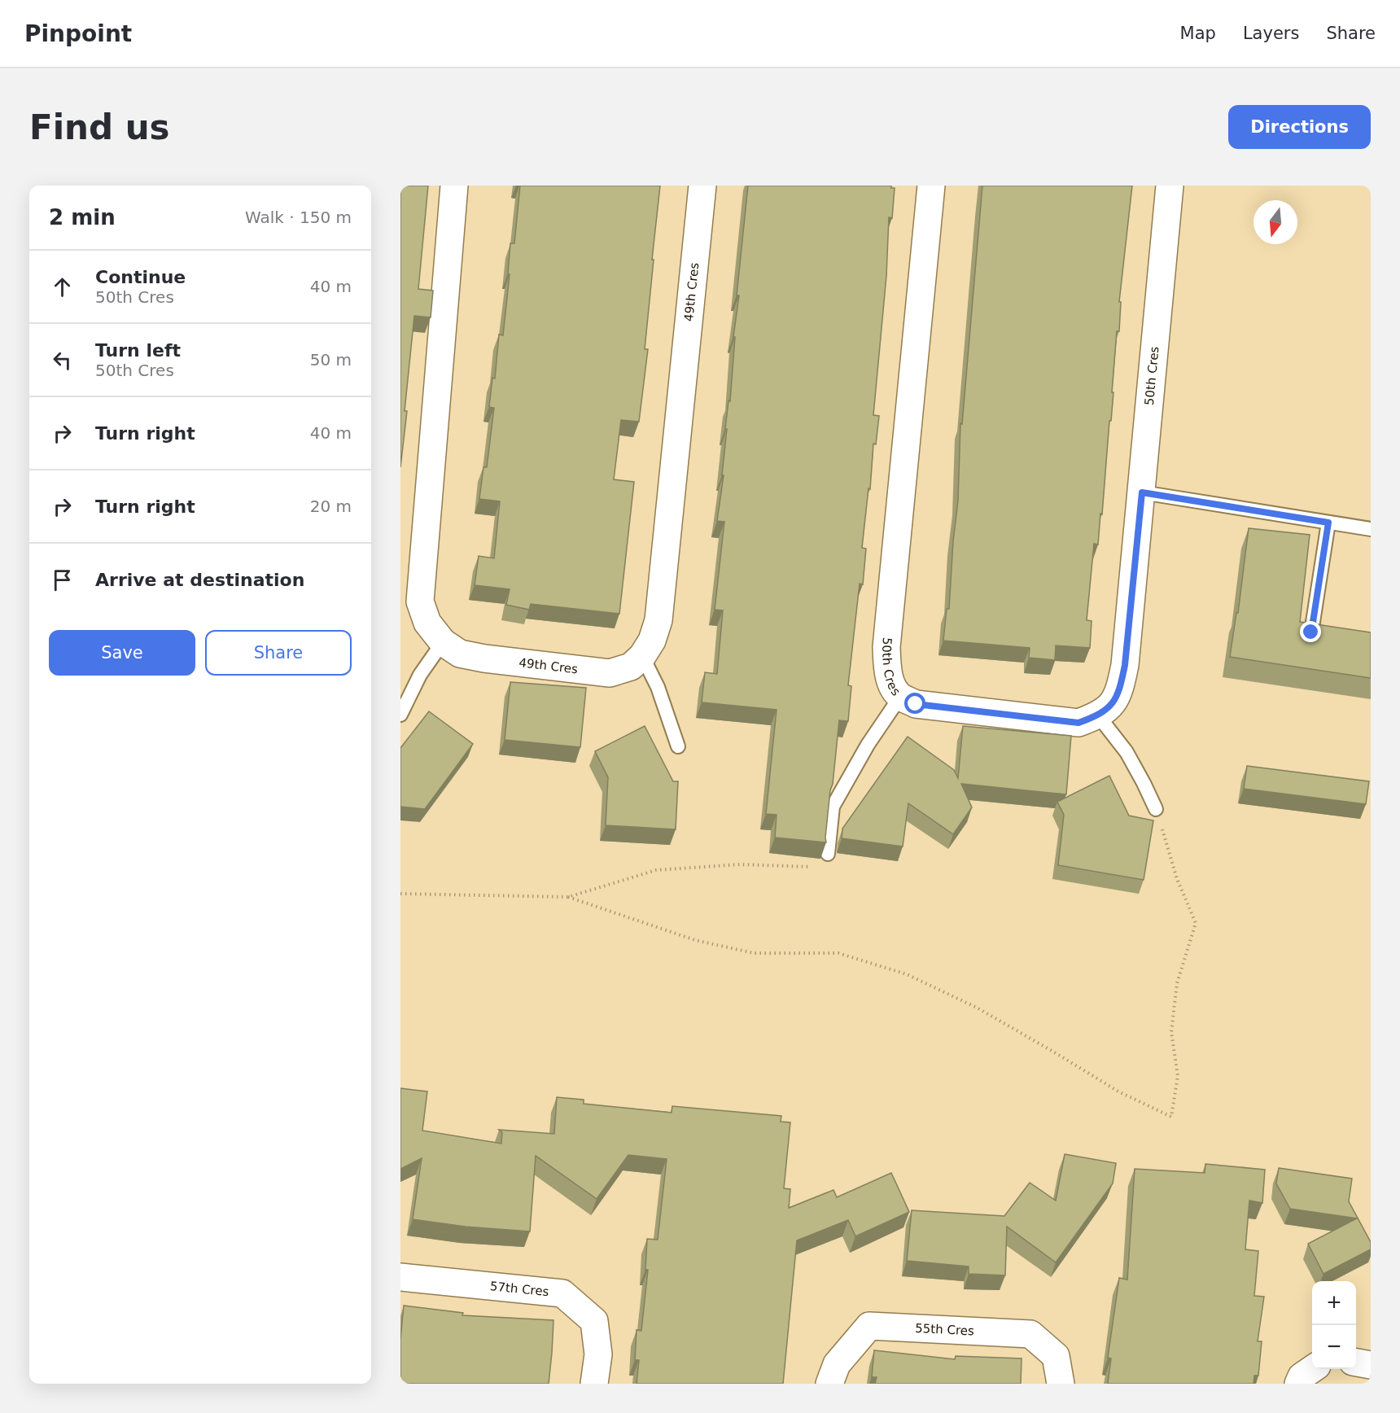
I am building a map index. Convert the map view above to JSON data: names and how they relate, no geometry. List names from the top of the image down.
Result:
{
  "streets": {
    "street": [
      "49th Cres",
      "50th Cres",
      "57th Cres",
      "55th Cres"
    ]
  },
  "north": "bottom",
  "page": {
    "header": "Pinpoint",
    "nav": ["Map", "Layers", "Share"],
    "buttons": [
      "Directions",
      ["Save", "Share"]
    ],
    "title": "Find us",
    "heading": ["2 min", "Walk · 150 m"],
    "list": [
      ["Continue", "50th Cres", "40 m"],
      ["Turn left", "50th Cres", "50 m"],
      ["Turn right", "40 m"],
      ["Turn right", "20 m"],
      "Arrive at destination"
    ],
    "map_buttons": ["+", "−"]
  }
}
